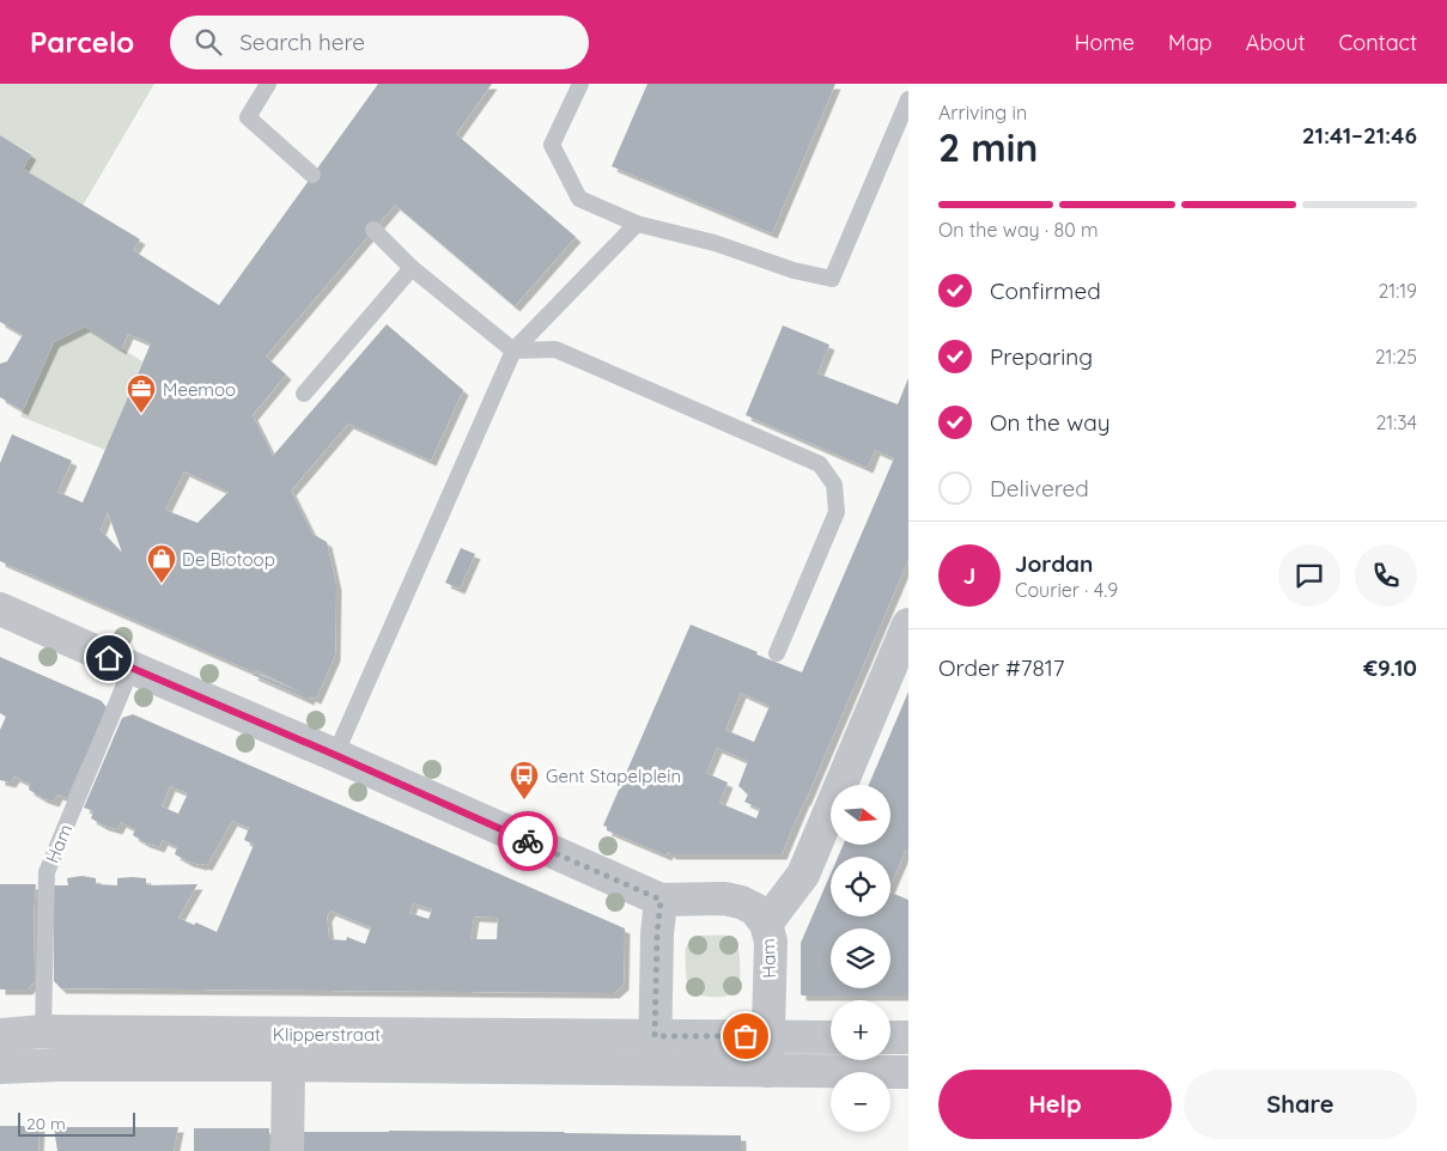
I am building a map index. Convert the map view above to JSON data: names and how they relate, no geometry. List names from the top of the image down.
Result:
{
  "streets": {
    "street": ["Ham", "Klipperstraat"]
  },
  "crossings": [
    ["Ham", "Klipperstraat"]
  ],
  "places": {
    "office": ["Meemoo"],
    "shop": ["De Biotoop"],
    "bus stop": ["Gent Stapelplein"]
  },
  "scale_bar": "20 m",
  "north": "right",
  "page": {
    "header": "Parcelo",
    "search": "Search here",
    "nav": [
      "Home",
      "Map",
      "About",
      "Contact"
    ],
    "heading": ["2 min", "Arriving in", "21:41–21:46"],
    "panel": [
      "Jordan",
      "Courier · 4.9",
      "Order #7817",
      "€9.10"
    ],
    "bar": "On the way · 80 m",
    "list": [
      ["Confirmed", "21:19"],
      ["Preparing", "21:25"],
      ["On the way", "21:34"],
      "Delivered"
    ],
    "round": "J",
    "map_buttons": ["+", "−"],
    "buttons": ["Help", "Share"],
    "scale": "20 m"
  }
}
